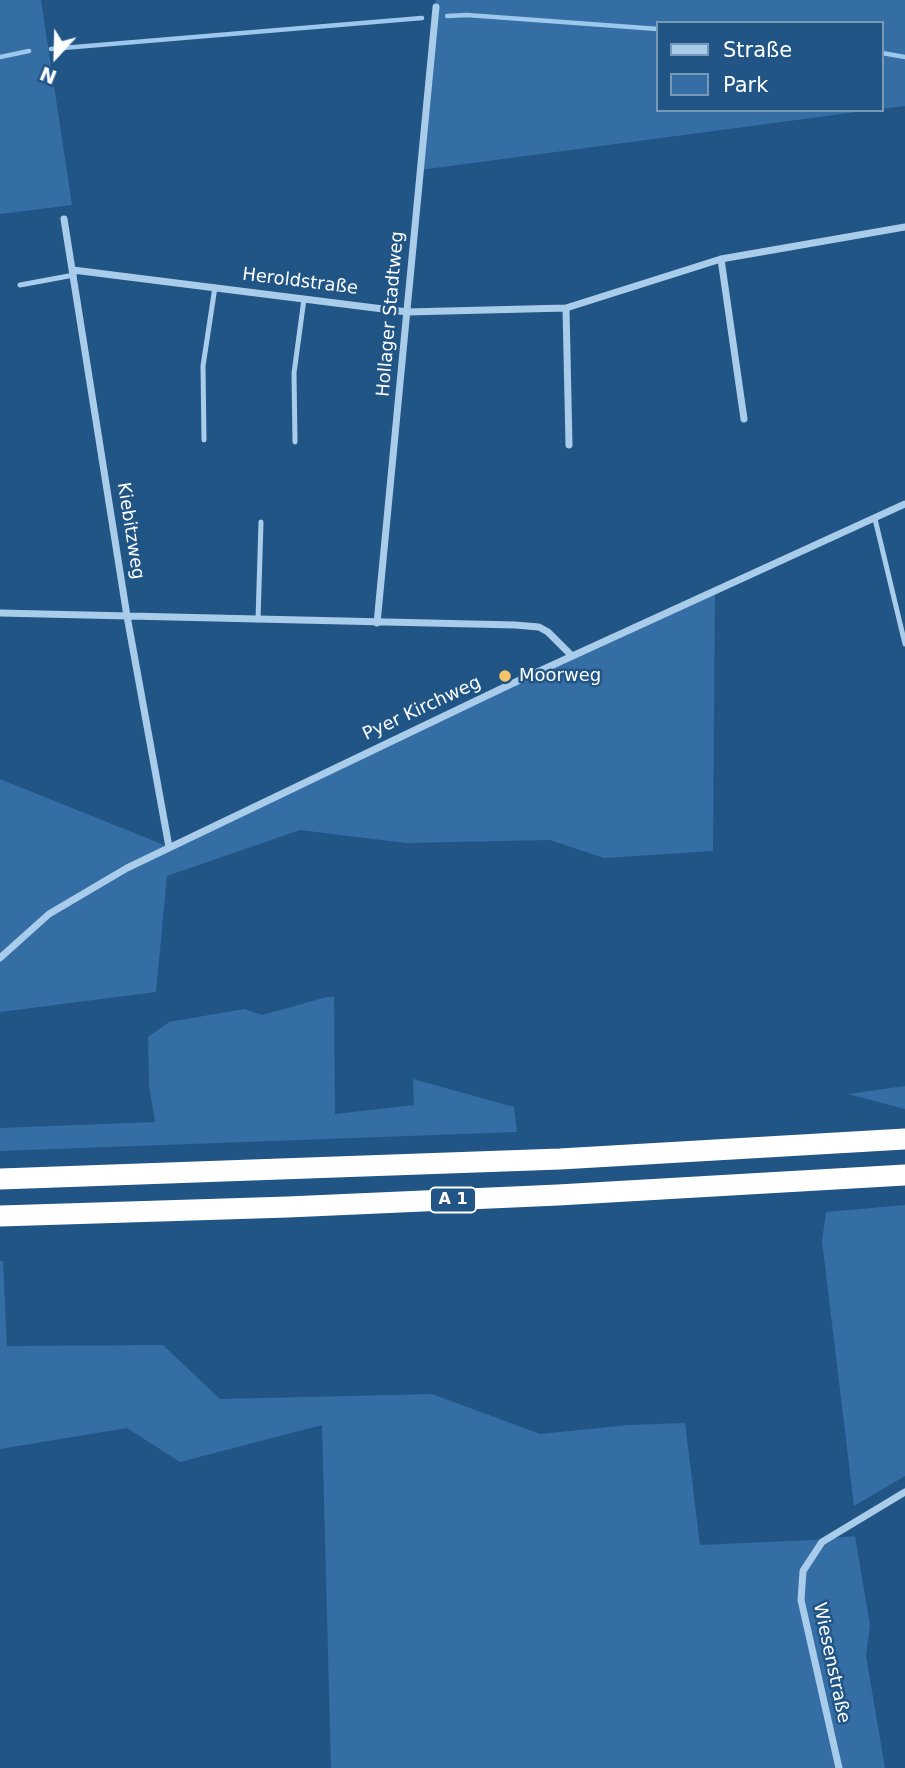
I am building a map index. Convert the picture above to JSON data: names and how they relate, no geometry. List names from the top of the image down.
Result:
{
  "streets": {
    "highway": ["A 1"],
    "street": [
      "Heroldstraße",
      "Hollager Stadtweg",
      "Kiebitzweg",
      "Pyer Kirchweg",
      "Wiesenstraße"
    ]
  },
  "crossings": [
    ["Heroldstraße", "Hollager Stadtweg"],
    ["Heroldstraße", "Kiebitzweg"],
    ["Kiebitzweg", "Pyer Kirchweg"]
  ],
  "places": ["Moorweg"],
  "legend": ["Straße", "Park"],
  "north": "bottom"
}
